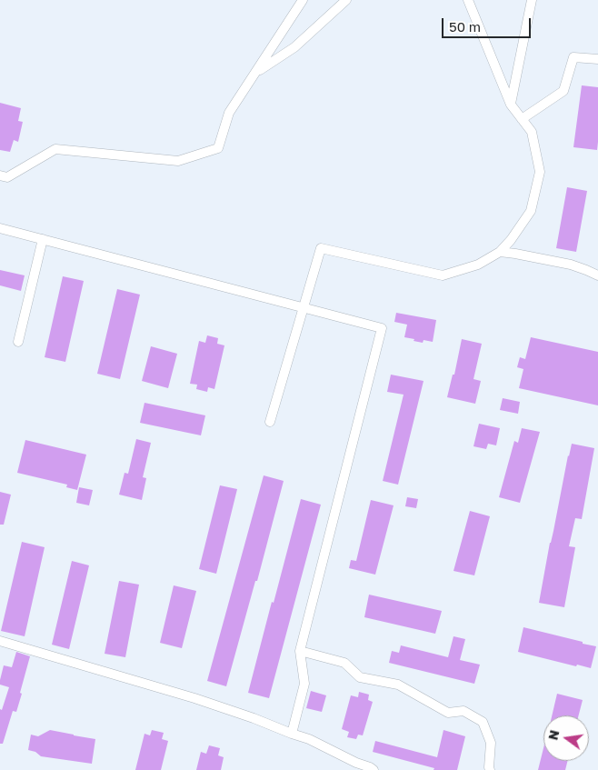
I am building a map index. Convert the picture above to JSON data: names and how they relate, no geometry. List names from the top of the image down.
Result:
{
  "scale_bar": "50 m",
  "north": "left"
}
